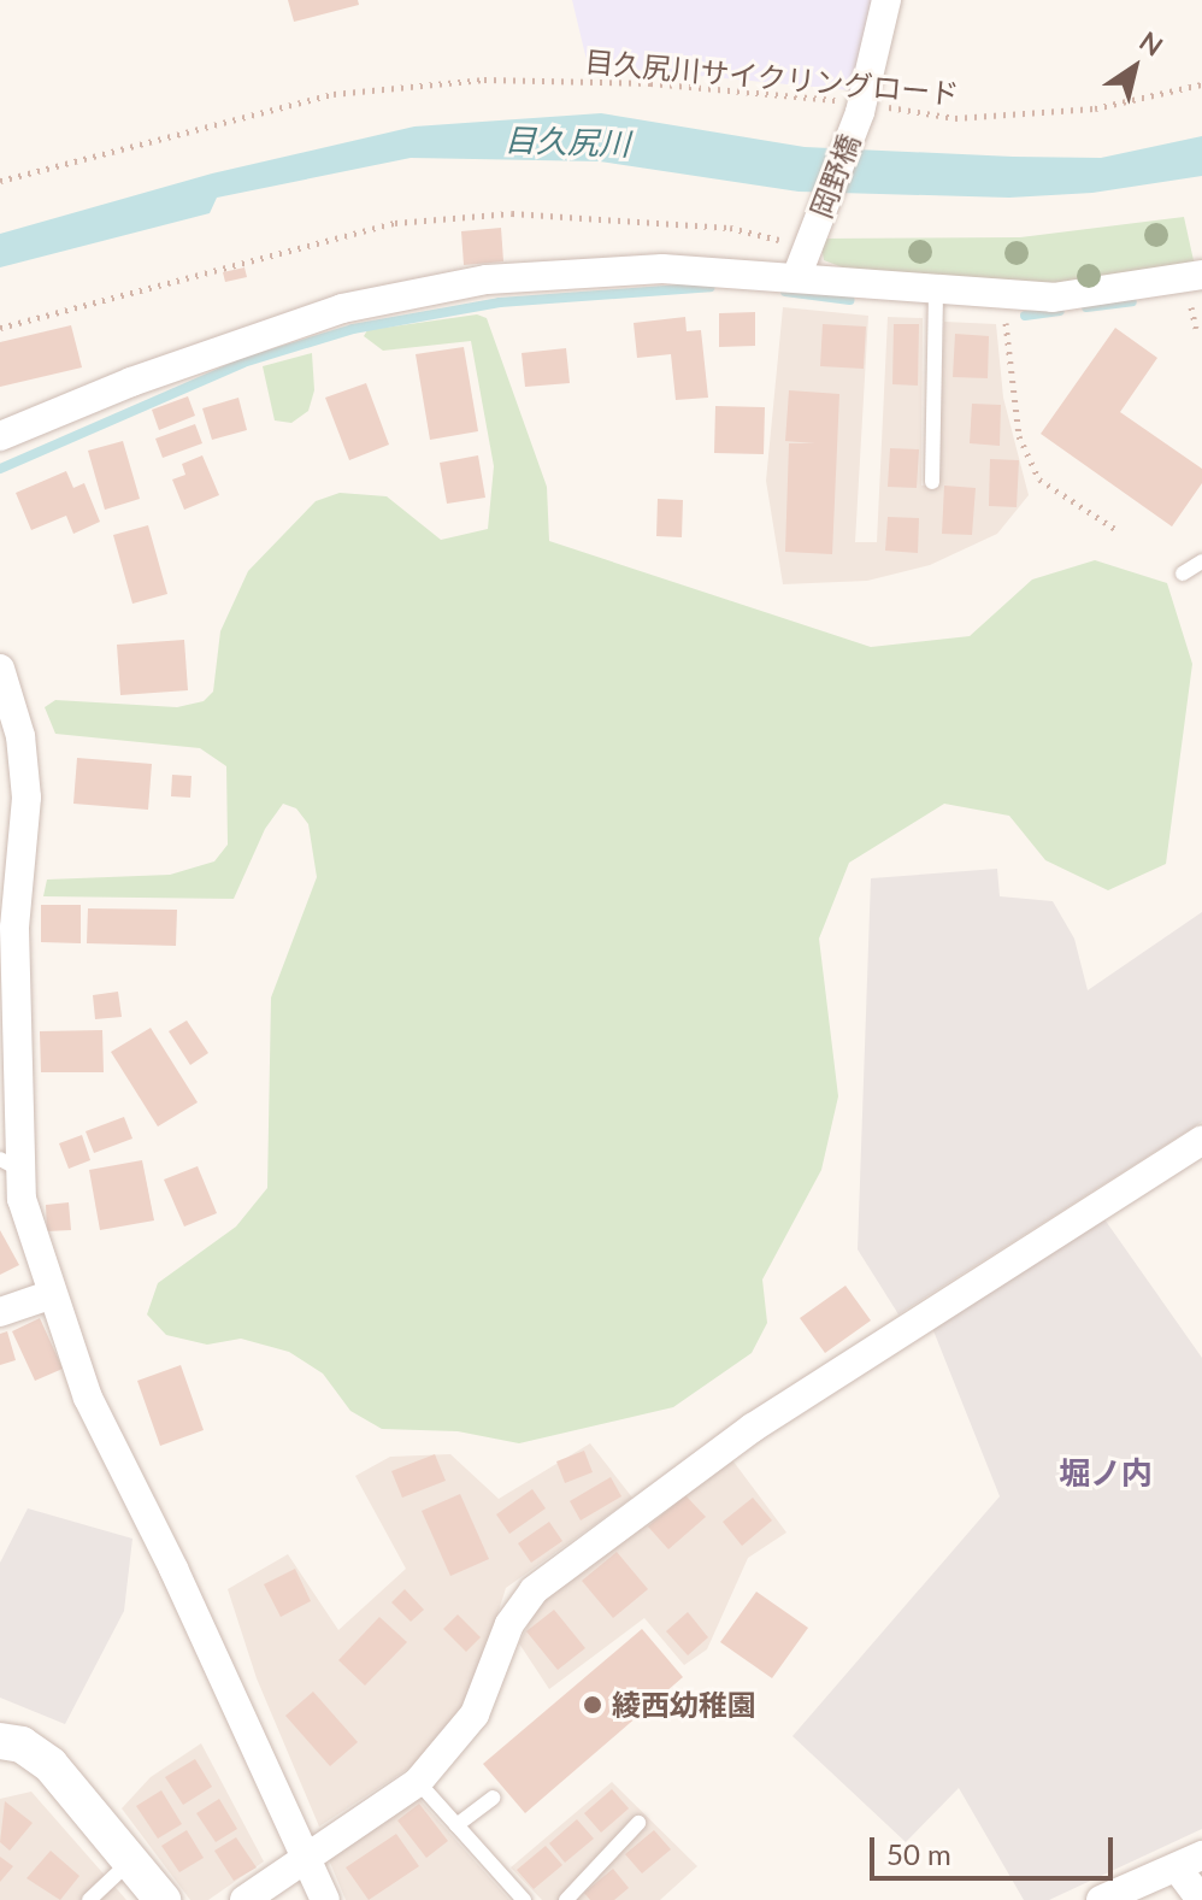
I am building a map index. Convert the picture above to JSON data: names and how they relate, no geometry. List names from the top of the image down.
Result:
{
  "streets": {
    "street": ["岡野橋"],
    "path": ["目久尻川サイクリングロード"]
  },
  "crossings": [
    ["目久尻川サイクリングロード", "岡野橋"]
  ],
  "districts": ["堀ノ内"],
  "water": ["目久尻川"],
  "places": ["綾西幼稚園"],
  "scale_bar": "50 m",
  "north": "top right"
}
